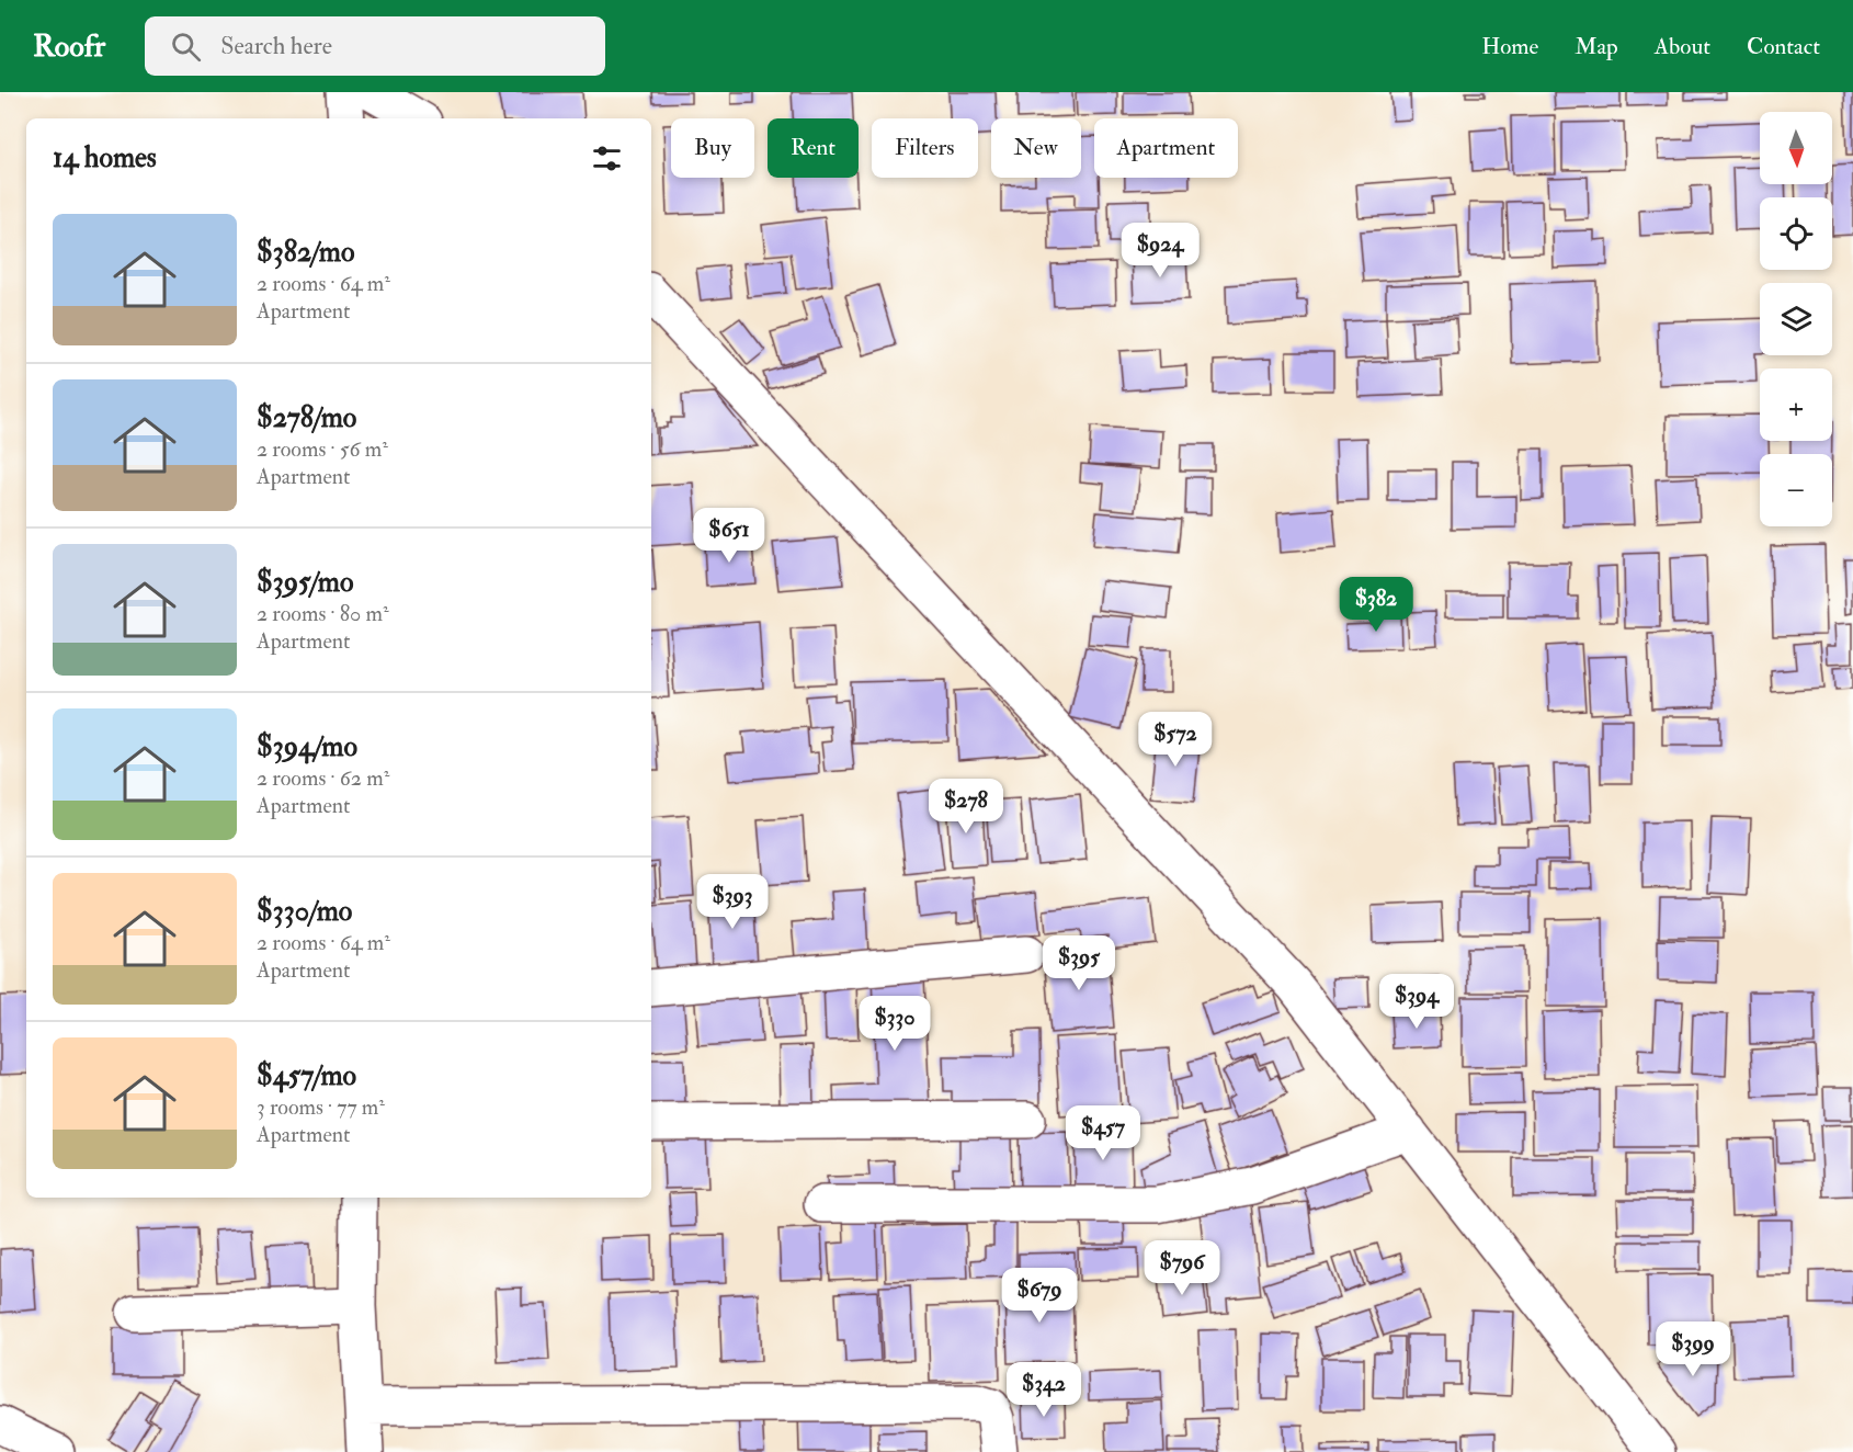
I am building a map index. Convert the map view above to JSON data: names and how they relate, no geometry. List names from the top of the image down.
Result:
{
  "north": "bottom",
  "page": {
    "header": "Roofr",
    "search": "Search here",
    "nav": [
      "Home",
      "Map",
      "About",
      "Contact"
    ],
    "map_buttons": ["+", "−"],
    "chip": [
      "Buy",
      "Rent",
      "Filters",
      "New",
      "Apartment"
    ],
    "heading": "14 homes",
    "list": [
      {
        "name": "$382/mo",
        "note": "2 rooms · 64 m² · Apartment"
      },
      {
        "name": "$278/mo",
        "note": "2 rooms · 56 m² · Apartment"
      },
      {
        "name": "$395/mo",
        "note": "2 rooms · 80 m² · Apartment"
      },
      {
        "name": "$394/mo",
        "note": "2 rooms · 62 m² · Apartment"
      },
      {
        "name": "$330/mo",
        "note": "2 rooms · 64 m² · Apartment"
      },
      {
        "name": "$457/mo",
        "note": "3 rooms · 77 m² · Apartment"
      }
    ],
    "price": [
      "$924",
      "$651",
      "$382",
      "$572",
      "$278",
      "$393",
      "$395",
      "$394",
      "$330",
      "$457",
      "$796",
      "$679",
      "$399",
      "$342"
    ]
  }
}
